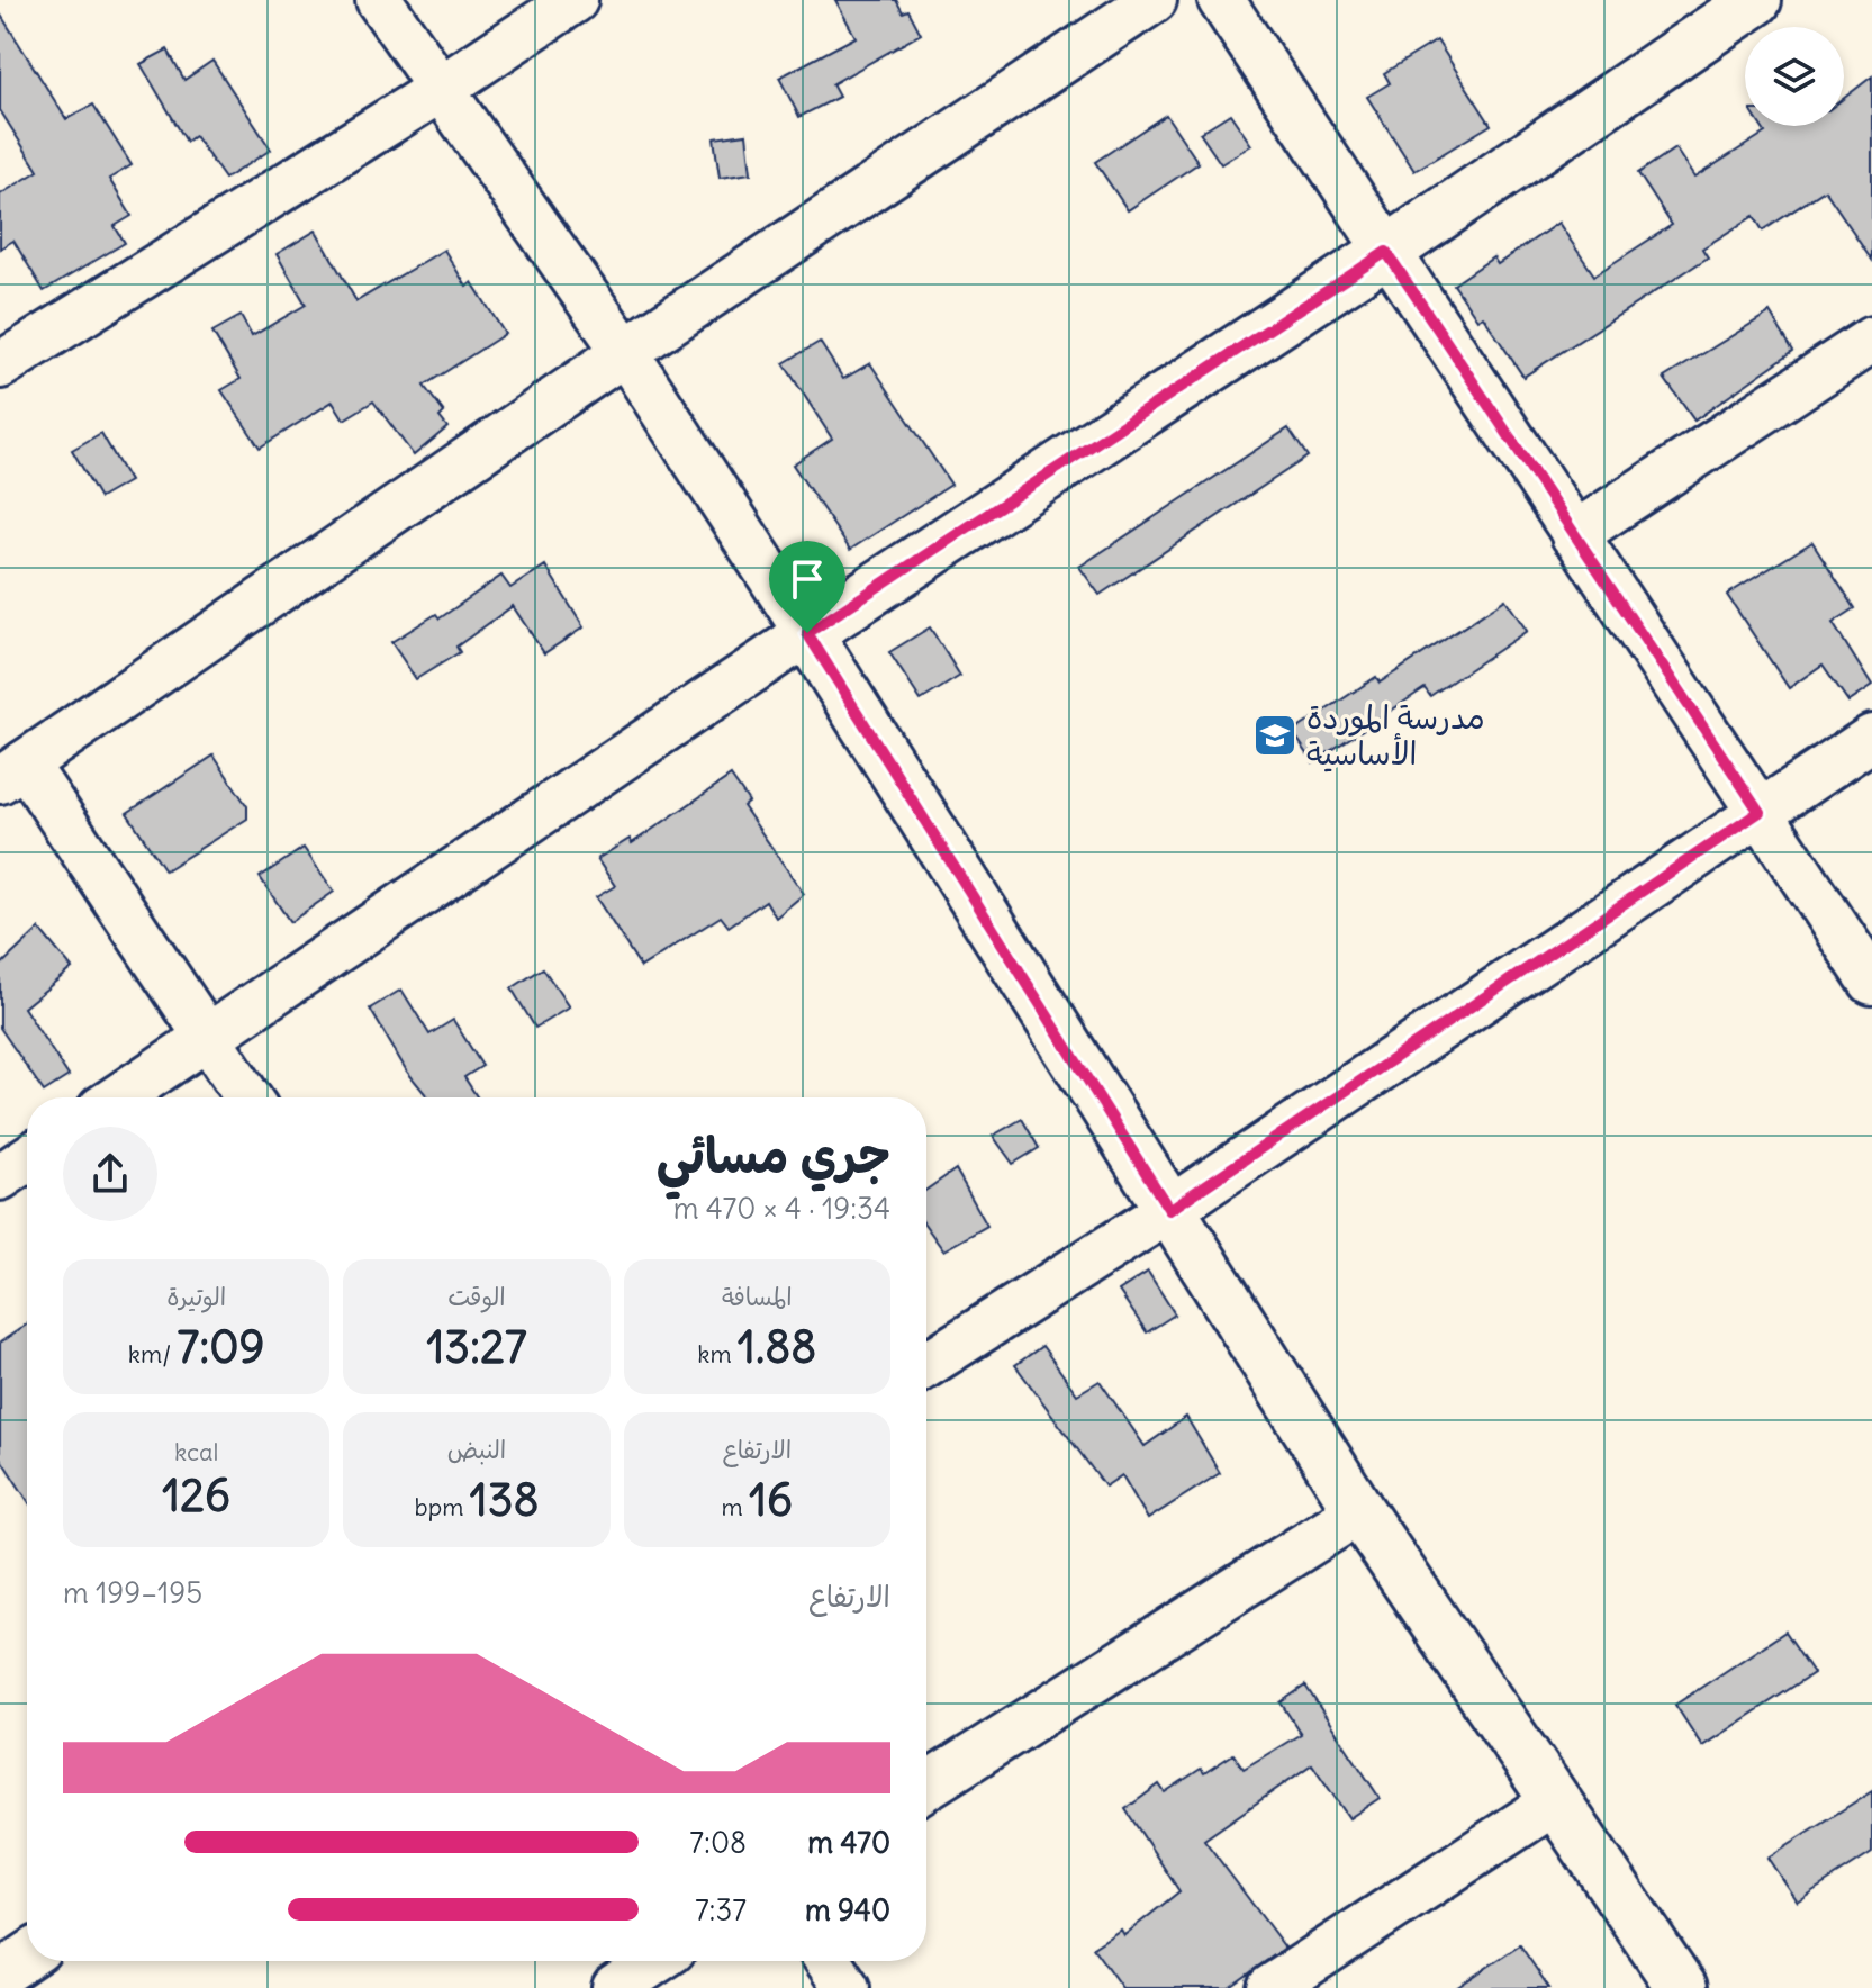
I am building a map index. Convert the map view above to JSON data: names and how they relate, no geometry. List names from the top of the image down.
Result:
{
  "places": {
    "school or university": ["مدرسة الموردة الأساسية"]
  },
  "page": {
    "heading": ["جري مسائي", "19:34 · 4 × 470 m"],
    "stats": [
      ["المسافة", "1.88 km"],
      ["الوقت", "13:27"],
      ["الوتيرة", "7:09 /km"],
      ["الارتفاع", "16 m"],
      ["النبض", "138 bpm"],
      ["kcal", "126"]
    ],
    "chart": ["الارتفاع", "195–199 m"],
    "list": [
      {
        "name": "470 m",
        "note": "7:08"
      },
      {
        "name": "940 m",
        "note": "7:37"
      }
    ]
  }
}
